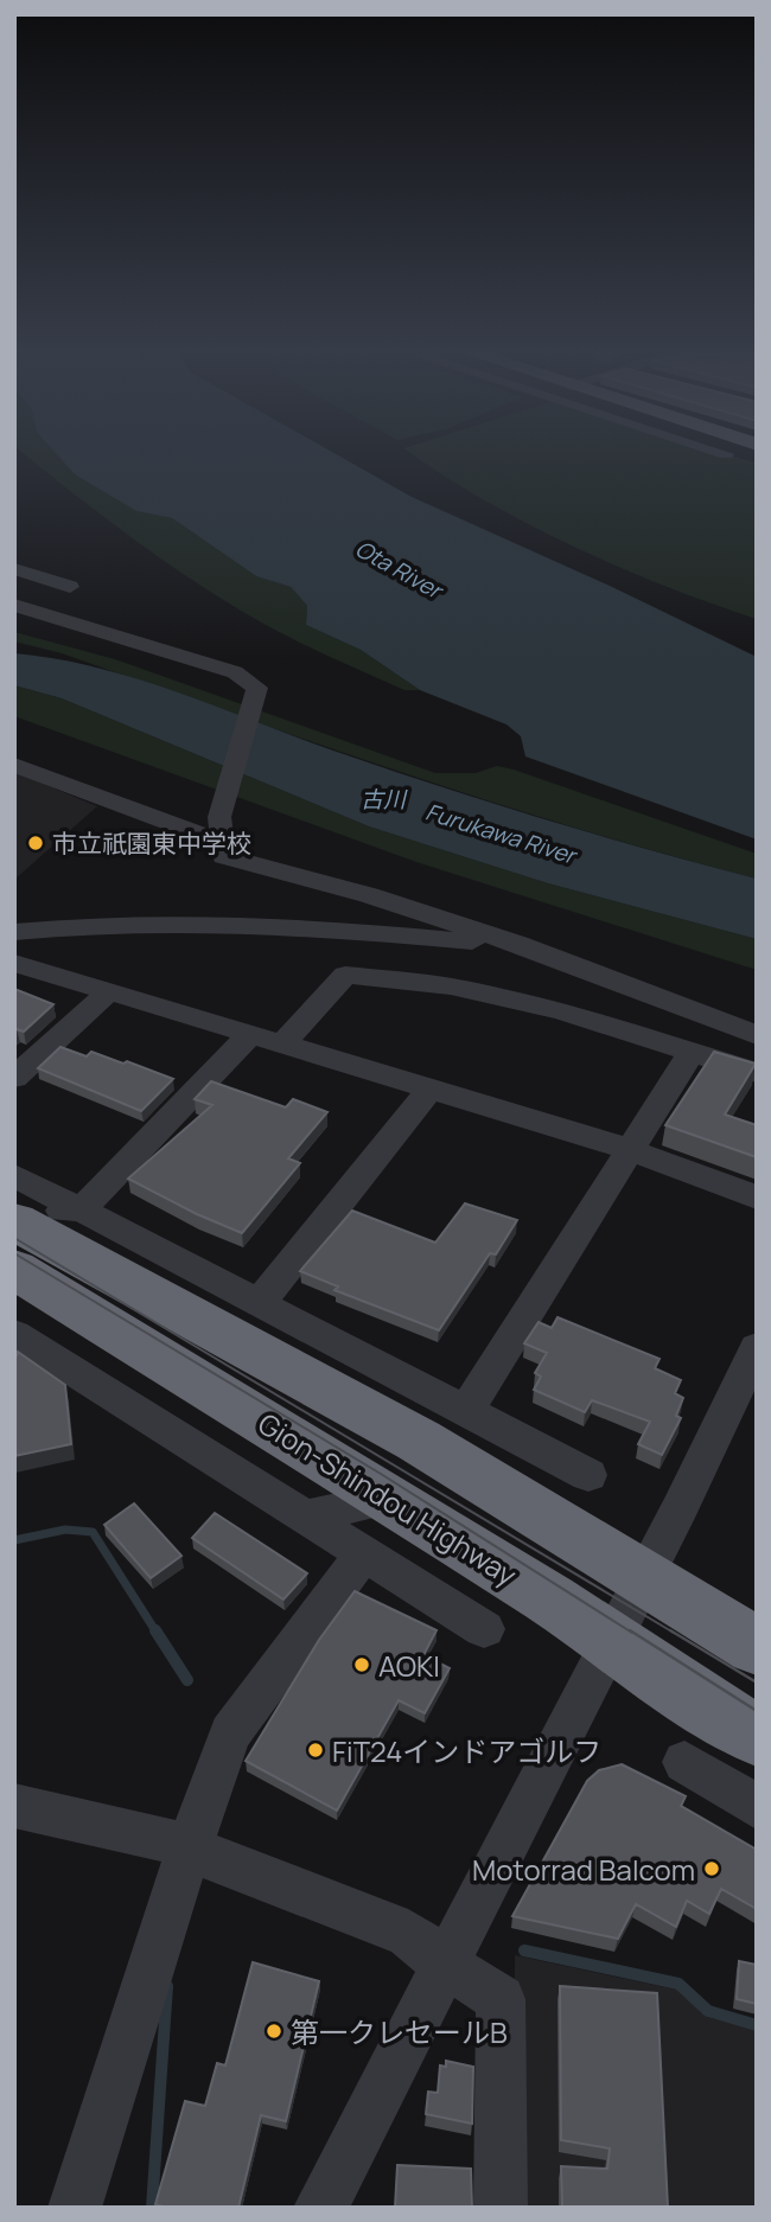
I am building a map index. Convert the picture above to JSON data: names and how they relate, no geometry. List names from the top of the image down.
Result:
{
  "streets": {
    "highway": ["Gion-Shindou Highway"]
  },
  "water": ["Ota River", "古川", "Furukawa River"],
  "places": [
    "市立祇園東中学校",
    "AOKI",
    "FiT24インドアゴルフ",
    "Motorrad Balcom",
    "第一クレセールB"
  ]
}
